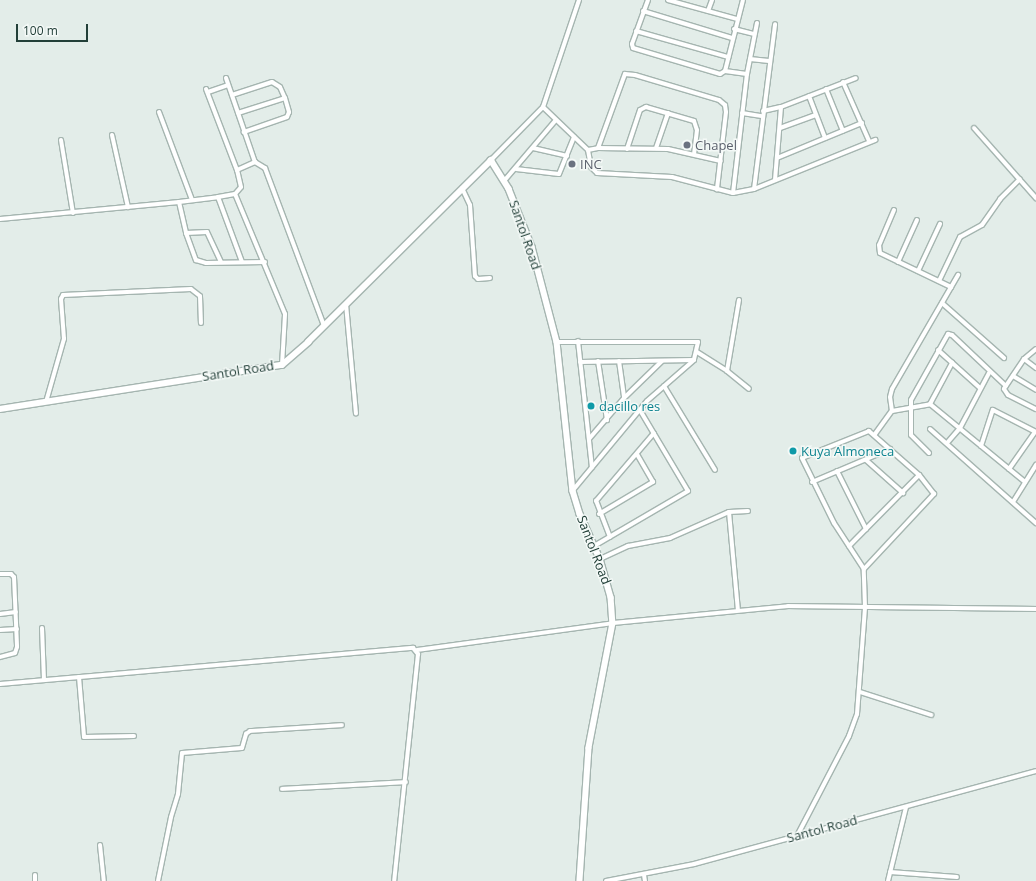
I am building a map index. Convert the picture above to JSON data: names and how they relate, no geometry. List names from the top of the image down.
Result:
{
  "streets": {
    "street": ["Santol Road"]
  },
  "places": [
    "Chapel",
    "INC",
    "dacillo res",
    "Kuya Almoneca"
  ],
  "scale_bar": "100 m"
}
